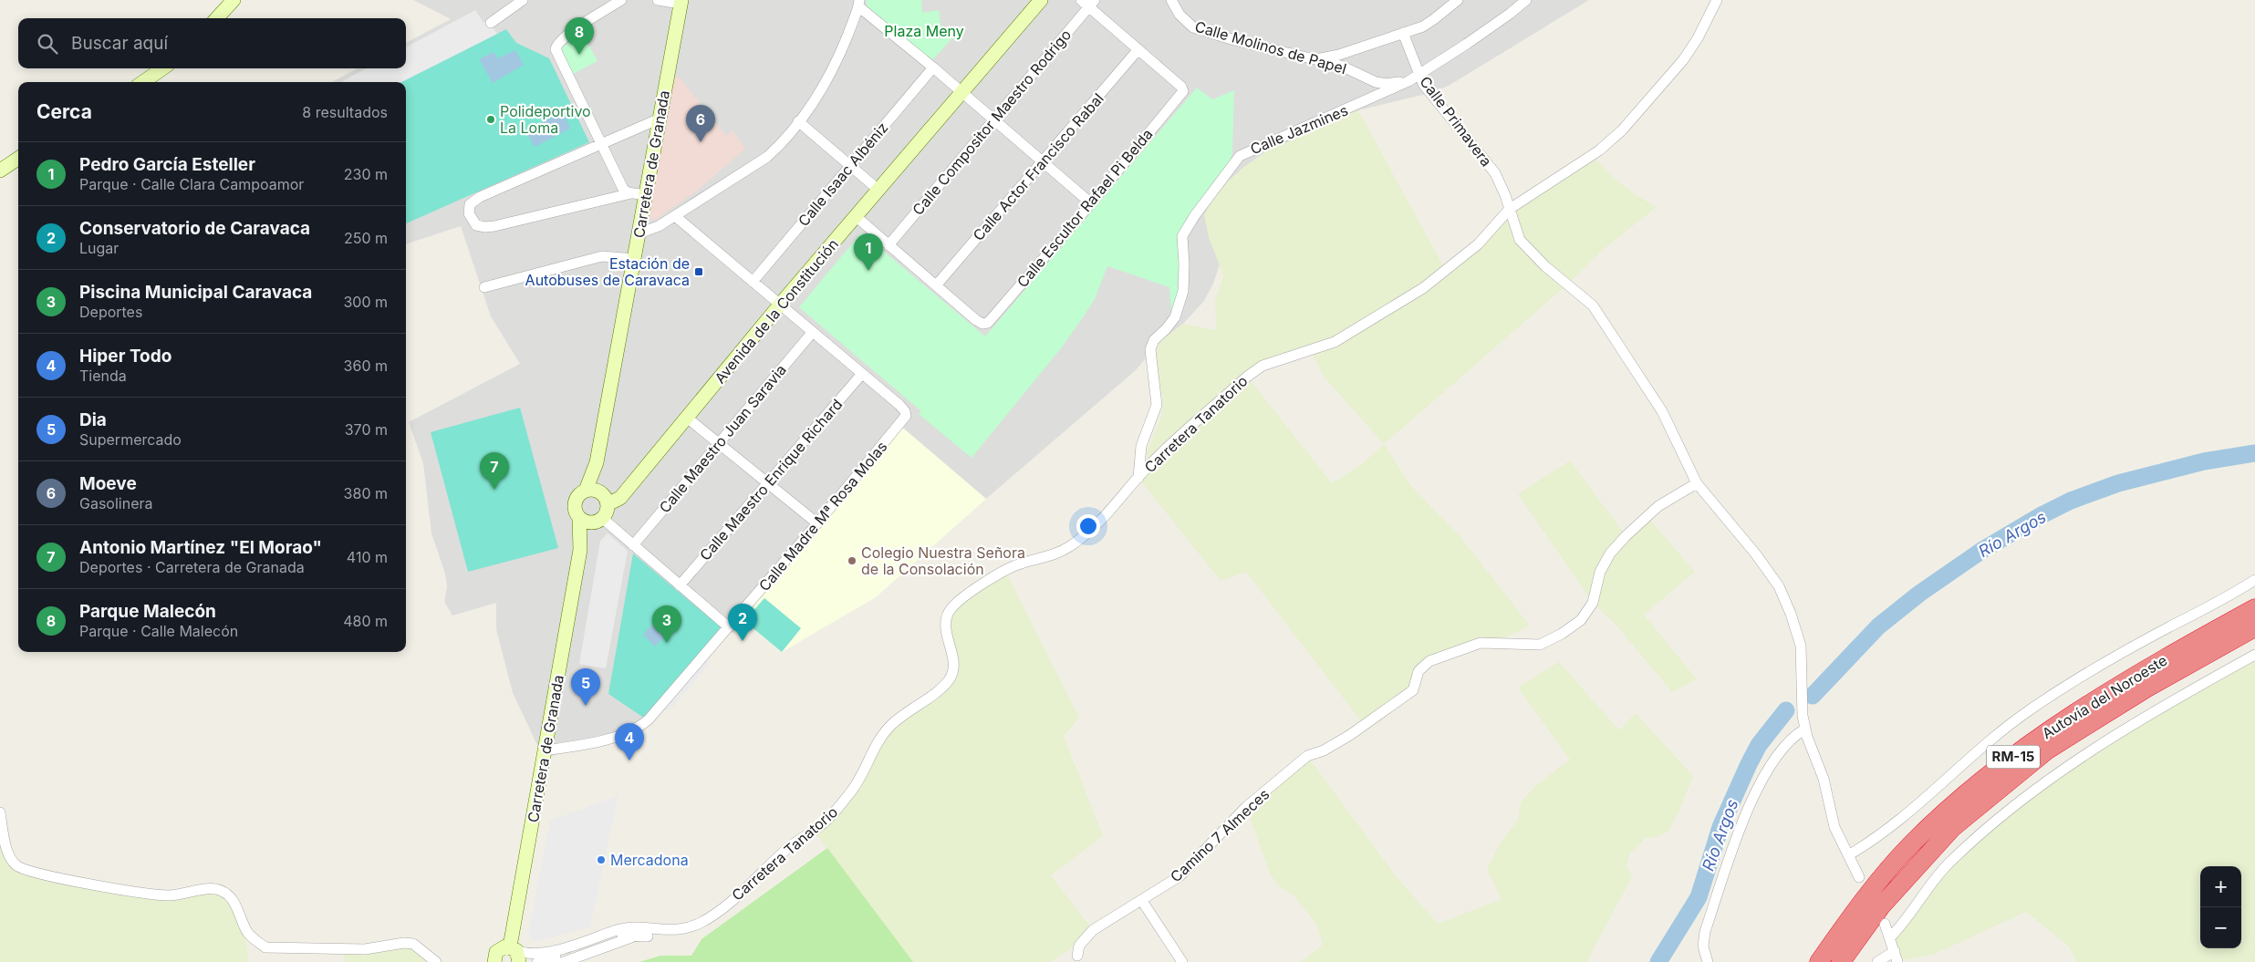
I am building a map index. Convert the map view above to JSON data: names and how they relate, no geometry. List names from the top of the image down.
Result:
{
  "streets": {
    "highway": ["Autovía del Noroeste", "RM-15"],
    "main road": ["Carretera de Granada", "Avenida de la Constitución"],
    "street": [
      "Calle Molinos de Papel",
      "Calle Primavera",
      "Calle Compositor Maestro Rodrigo",
      "Calle Jazmines",
      "Calle Actor Francisco Rabal",
      "Calle Isaac Albéniz",
      "Calle Escultor Rafael Pi Belda",
      "Carretera Tanatorio",
      "Calle Maestro Juan Saravia",
      "Calle Maestro Enrique Richard",
      "Calle Madre Mª Rosa Molas",
      "Camino 7 Almeces"
    ]
  },
  "crossings": [
    ["Calle Molinos de Papel", "Calle Jazmines"],
    ["Calle Primavera", "Calle Jazmines"],
    ["Calle Primavera", "Carretera Tanatorio"],
    ["Calle Primavera", "Camino 7 Almeces"],
    ["Calle Jazmines", "Carretera Tanatorio"],
    ["Carretera de Granada", "Avenida de la Constitución"],
    ["Carretera de Granada", "Calle Madre Mª Rosa Molas"],
    ["Calle Actor Francisco Rabal", "Calle Escultor Rafael Pi Belda"],
    ["Calle Maestro Enrique Richard", "Calle Madre Mª Rosa Molas"]
  ],
  "water": ["Río Argos"],
  "parks": ["Plaza Meny"],
  "places": {
    "other": ["Polideportivo La Loma", "Colegio Nuestra Señora de la Consolación", "Mercadona"],
    "transit": ["Estación de Autobuses de Caravaca"]
  },
  "page": {
    "pins": [
      "8",
      "6",
      "1",
      "7",
      "2",
      "3",
      "5",
      "4"
    ],
    "search": "Buscar aquí",
    "heading": ["Cerca", "8 resultados"],
    "list": [
      {
        "mark": "1",
        "name": "Pedro García Esteller",
        "note": "Parque · Calle Clara Campoamor",
        "value": "230 m"
      },
      {
        "mark": "2",
        "name": "Conservatorio de Caravaca",
        "note": "Lugar",
        "value": "250 m"
      },
      {
        "mark": "3",
        "name": "Piscina Municipal Caravaca",
        "note": "Deportes",
        "value": "300 m"
      },
      {
        "mark": "4",
        "name": "Hiper Todo",
        "note": "Tienda",
        "value": "360 m"
      },
      {
        "mark": "5",
        "name": "Dia",
        "note": "Supermercado",
        "value": "370 m"
      },
      {
        "mark": "6",
        "name": "Moeve",
        "note": "Gasolinera",
        "value": "380 m"
      },
      {
        "mark": "7",
        "name": "Antonio Martínez \"El Morao\"",
        "note": "Deportes · Carretera de Granada",
        "value": "410 m"
      },
      {
        "mark": "8",
        "name": "Parque Malecón",
        "note": "Parque · Calle Malecón",
        "value": "480 m"
      }
    ],
    "map_buttons": ["+", "−"]
  }
}
